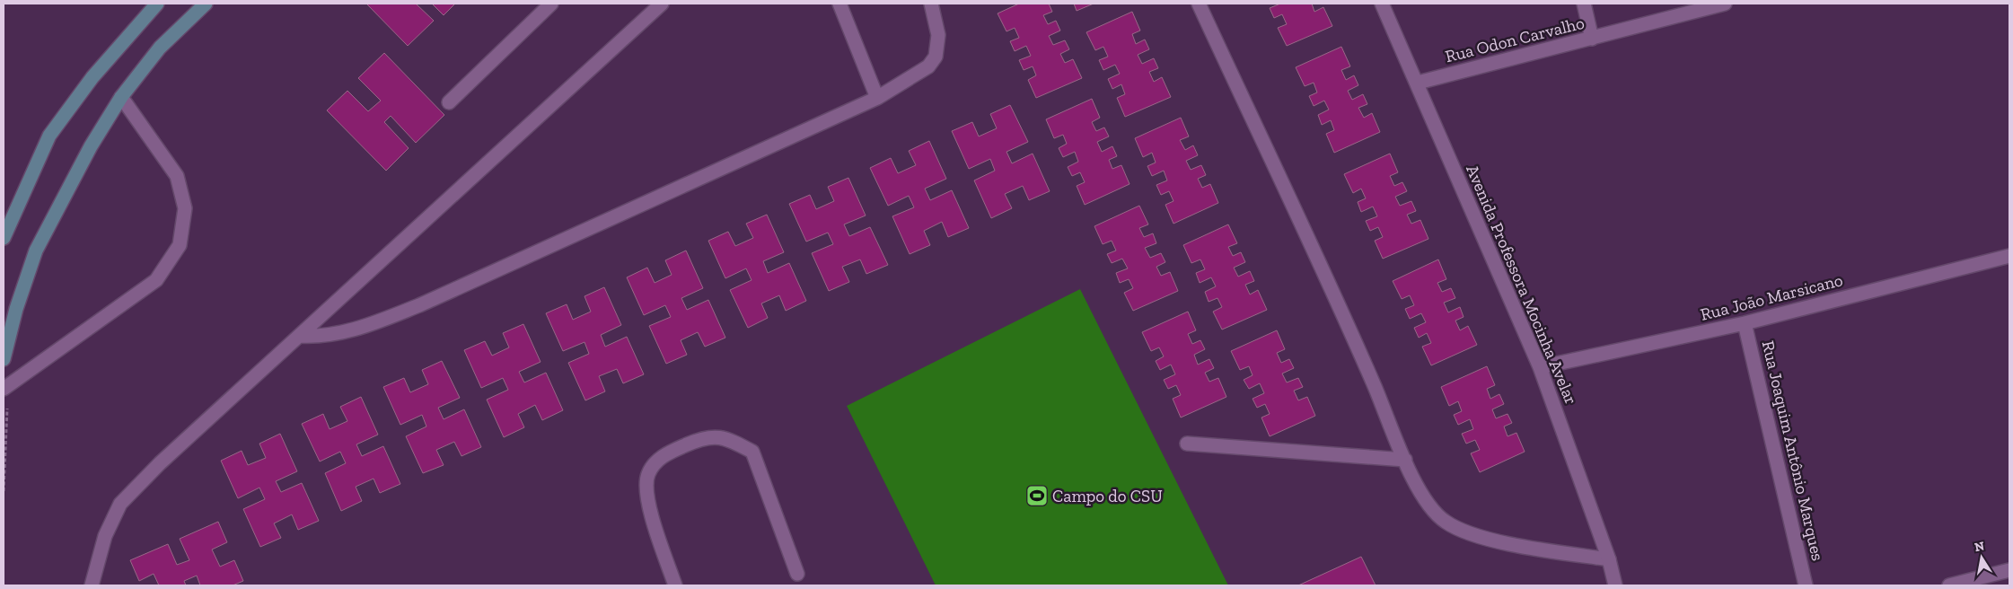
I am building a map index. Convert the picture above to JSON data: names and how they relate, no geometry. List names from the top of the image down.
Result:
{
  "streets": {
    "street": [
      "Rua Odon Carvalho",
      "Avenida Professora Mocinha Avelar",
      "Rua João Marsicano",
      "Rua Joaquim Antônio Marques"
    ]
  },
  "crossings": [
    ["Rua Odon Carvalho", "Avenida Professora Mocinha Avelar"],
    ["Avenida Professora Mocinha Avelar", "Rua João Marsicano"],
    ["Rua João Marsicano", "Rua Joaquim Antônio Marques"]
  ],
  "places": {
    "sports": ["Campo do CSU"]
  },
  "north": "top"
}
